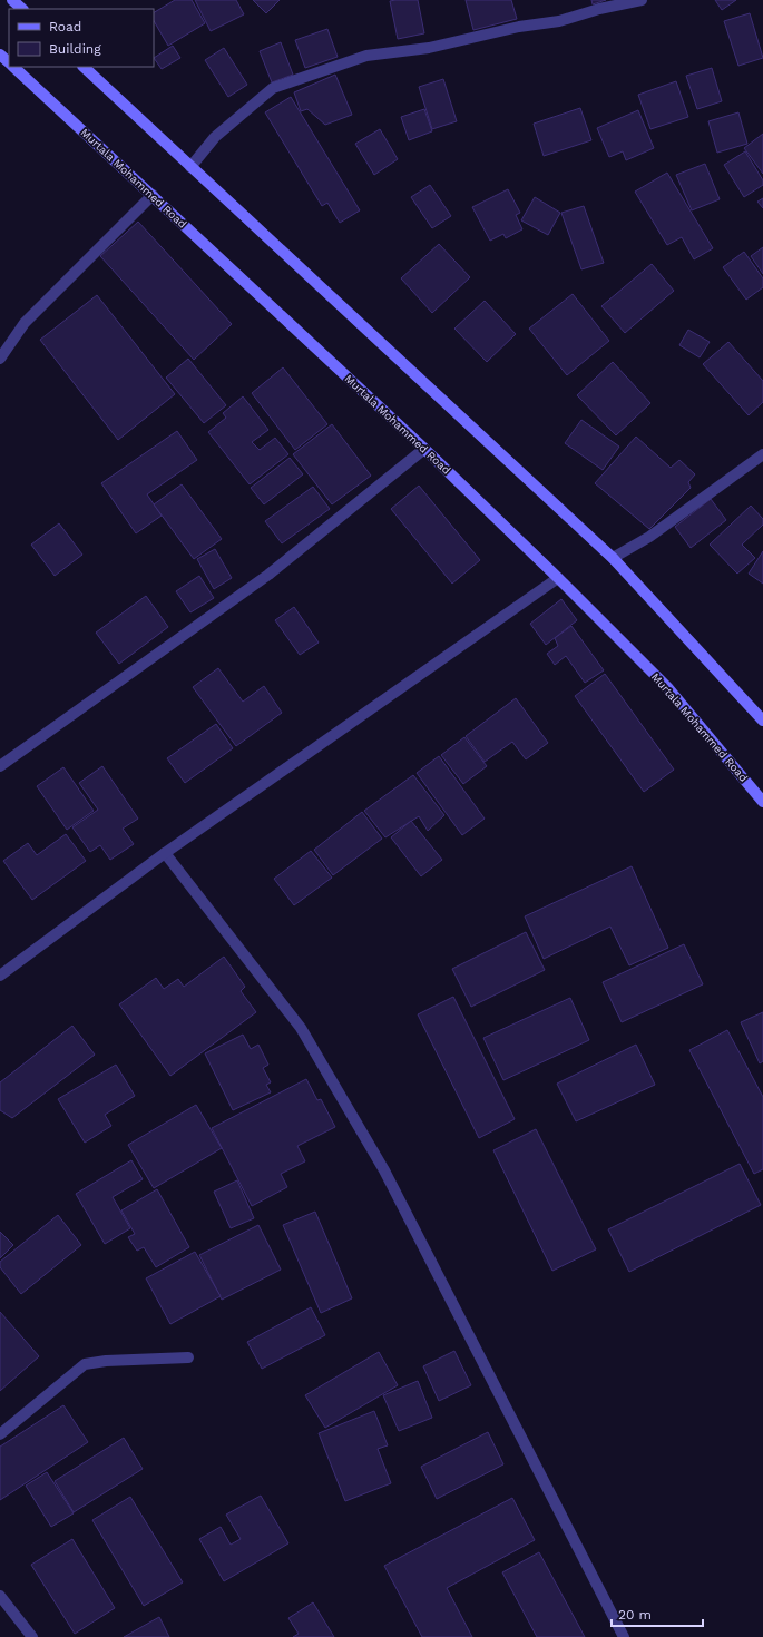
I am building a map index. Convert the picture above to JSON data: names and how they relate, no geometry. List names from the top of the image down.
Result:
{
  "streets": {
    "main road": ["Murtala Mohammed Road"]
  },
  "legend": ["Road", "Building"],
  "scale_bar": "20 m"
}
